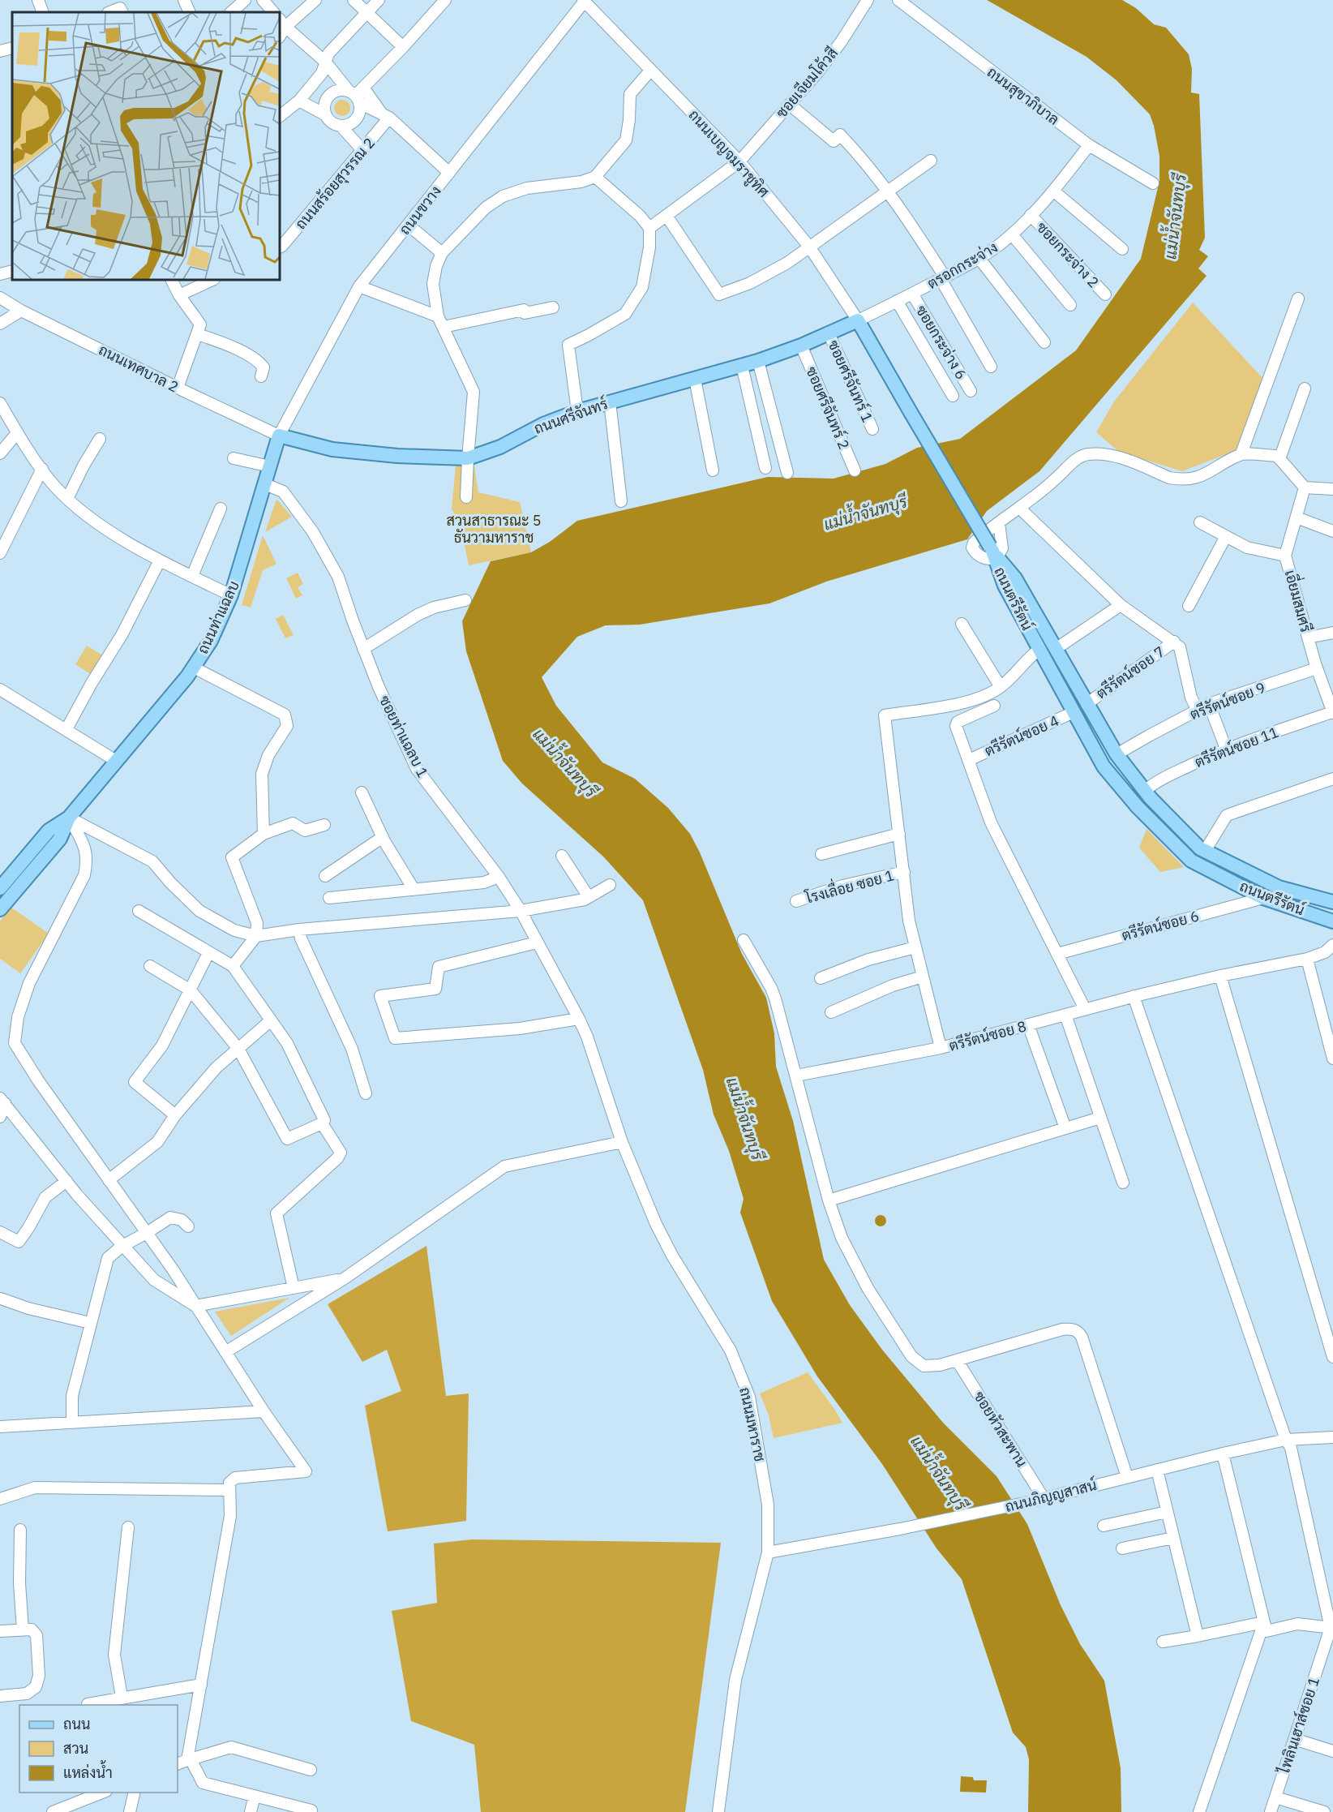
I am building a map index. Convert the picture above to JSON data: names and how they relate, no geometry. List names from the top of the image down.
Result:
{
  "streets": {
    "main road": ["ถนนศรีจันทร์", "ถนนตรีรัตน์", "ถนนท่าแฉลบ"],
    "street": [
      "ซอยเจียมโค้วสี",
      "ถนนสุขาภิบาล",
      "ถนนเบญจมราชูทิศ",
      "ถนนสร้อยสุวรรณ 2",
      "ถนนขวาง",
      "ซอยกระจ่าง 2",
      "ตรอกกระจ่าง",
      "ซอยกระจ่าง 6",
      "ถนนเทศบาล 2",
      "ซอยศรีจันทร์ 1",
      "ซอยศรีจันทร์ 2",
      "เอี่ยมสมศรี",
      "ตรีรัตน์ซอย 7",
      "ตรีรัตน์ซอย 9",
      "ตรีรัตน์ซอย 4",
      "ซอยท่าแฉลบ 1",
      "ตรีรัตน์ซอย 11",
      "โรงเลื่อย ซอย 1",
      "ตรีรัตน์ซอย 6",
      "ตรีรัตน์ซอย 8",
      "ถนนมหาราช",
      "ซอยหัวสะพาน",
      "ถนนภิญญสาสน์",
      "ไพลินเฮาส์ซอย 1"
    ]
  },
  "crossings": [
    ["ซอยเจียมโค้วสี", "ถนนเบญจมราชูทิศ"],
    ["ถนนสุขาภิบาล", "ตรอกกระจ่าง"],
    ["ถนนเบญจมราชูทิศ", "ถนนขวาง"],
    ["ถนนเบญจมราชูทิศ", "ตรอกกระจ่าง"],
    ["ถนนเบญจมราชูทิศ", "ถนนศรีจันทร์"],
    ["ถนนเบญจมราชูทิศ", "ถนนตรีรัตน์"],
    ["ถนนขวาง", "ถนนเทศบาล 2"],
    ["ถนนขวาง", "ถนนศรีจันทร์"],
    ["ถนนขวาง", "ถนนท่าแฉลบ"],
    ["ซอยกระจ่าง 2", "ตรอกกระจ่าง"],
    ["ตรอกกระจ่าง", "ซอยกระจ่าง 6"],
    ["ตรอกกระจ่าง", "ถนนศรีจันทร์"],
    ["ตรอกกระจ่าง", "ถนนตรีรัตน์"],
    ["ถนนเทศบาล 2", "ถนนศรีจันทร์"],
    ["ถนนเทศบาล 2", "ถนนท่าแฉลบ"],
    ["ซอยศรีจันทร์ 1", "ถนนศรีจันทร์"],
    ["ซอยศรีจันทร์ 2", "ถนนศรีจันทร์"],
    ["ถนนศรีจันทร์", "ถนนตรีรัตน์"],
    ["ถนนศรีจันทร์", "ถนนท่าแฉลบ"],
    ["ถนนตรีรัตน์", "ตรีรัตน์ซอย 7"],
    ["ถนนตรีรัตน์", "ตรีรัตน์ซอย 9"],
    ["ถนนตรีรัตน์", "ตรีรัตน์ซอย 4"],
    ["ถนนตรีรัตน์", "ตรีรัตน์ซอย 11"],
    ["ถนนตรีรัตน์", "ตรีรัตน์ซอย 6"],
    ["เอี่ยมสมศรี", "ตรีรัตน์ซอย 9"],
    ["เอี่ยมสมศรี", "ตรีรัตน์ซอย 11"],
    ["ถนนท่าแฉลบ", "ซอยท่าแฉลบ 1"],
    ["ซอยท่าแฉลบ 1", "ถนนมหาราช"],
    ["โรงเลื่อย ซอย 1", "ตรีรัตน์ซอย 8"],
    ["ถนนมหาราช", "ถนนภิญญสาสน์"],
    ["ซอยหัวสะพาน", "ถนนภิญญสาสน์"]
  ],
  "water": ["แม่น้ำจันทบุรี"],
  "parks": ["สวนสาธารณะ 5 ธันวามหาราช"],
  "legend": ["ถนน", "สวน", "แหล่งน้ำ"]
}
